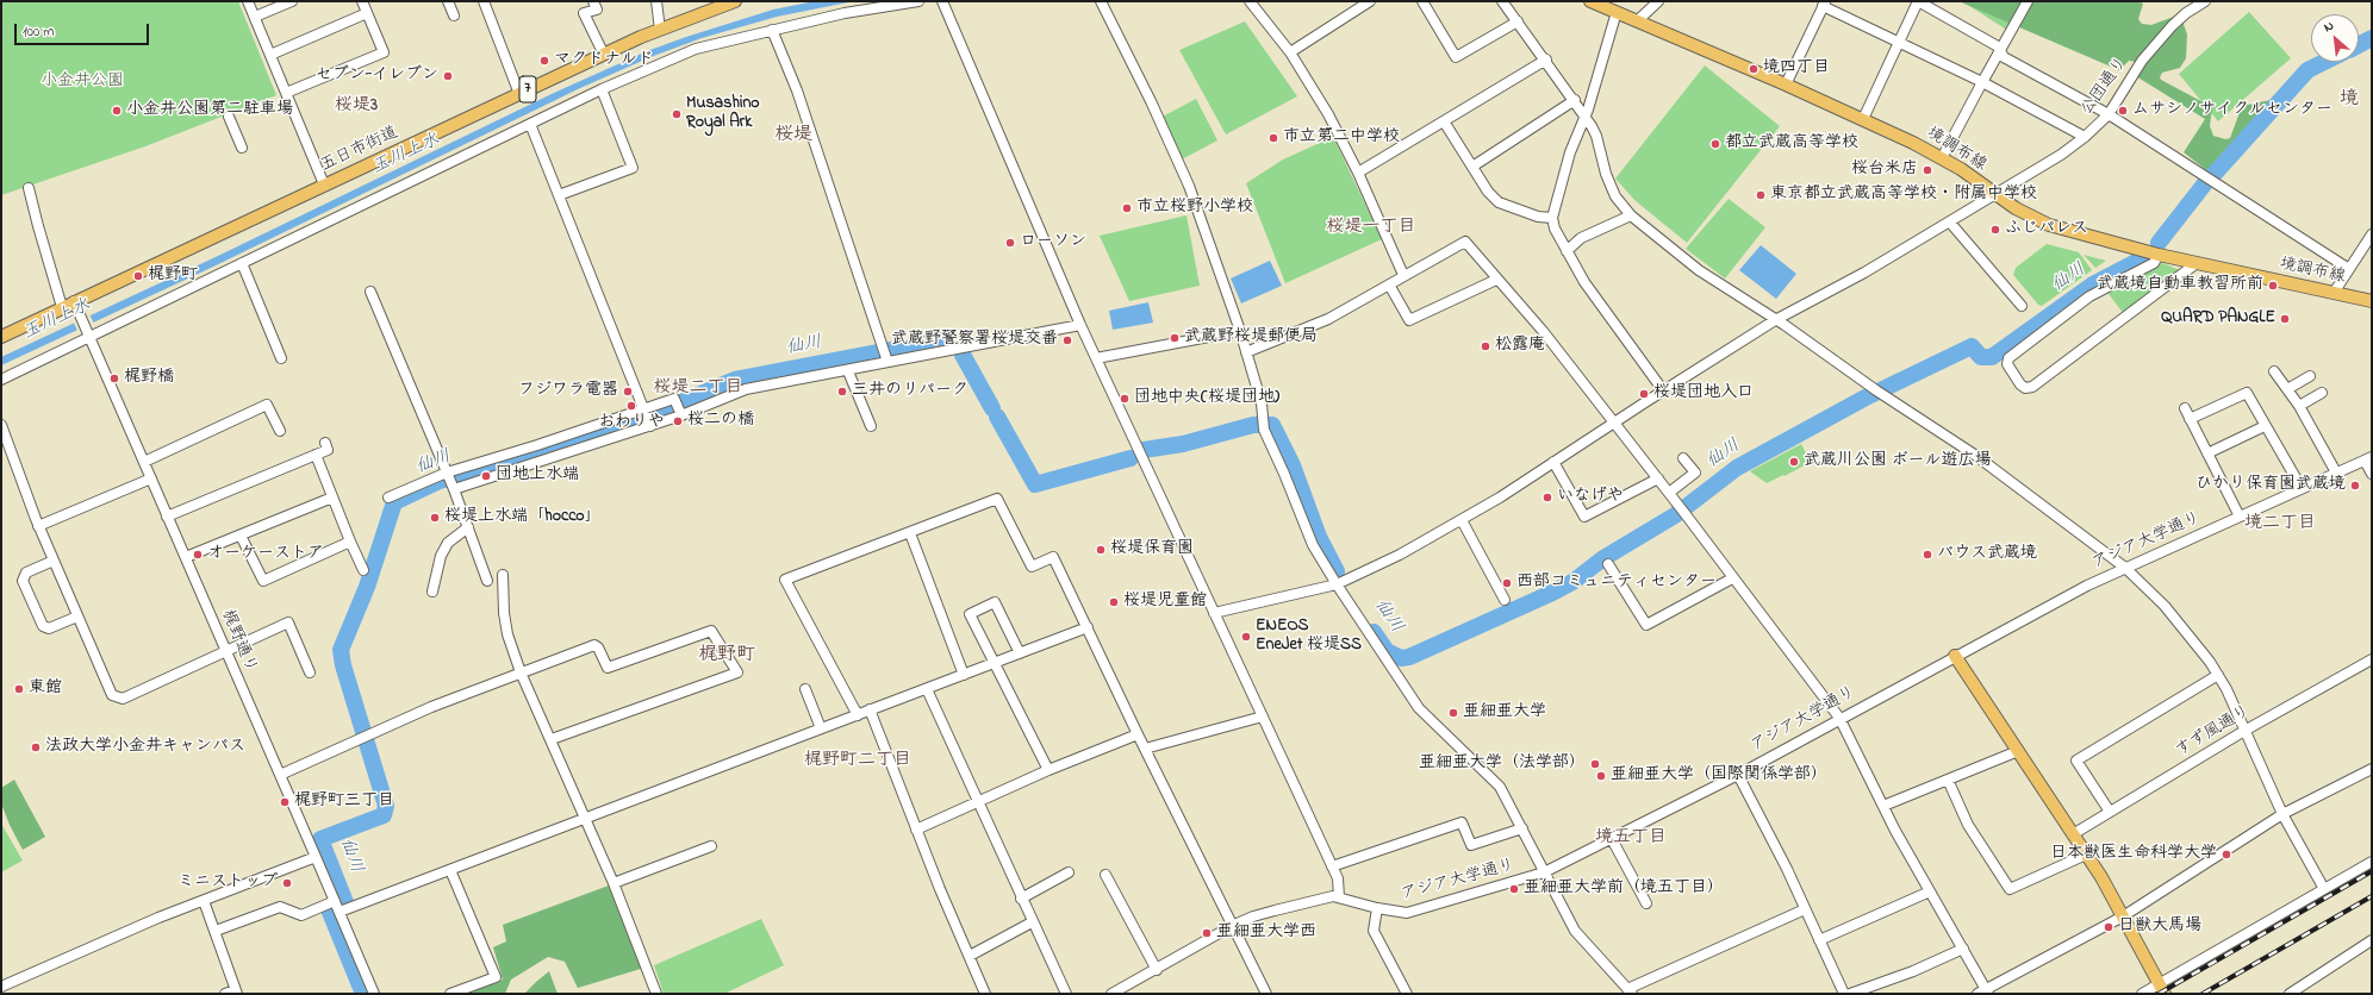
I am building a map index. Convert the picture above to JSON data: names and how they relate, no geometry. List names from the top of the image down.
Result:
{
  "streets": {
    "main road": ["7", "五日市街道", "境調布線"],
    "street": [
      "公団通り",
      "アジア大学通り",
      "梶野通り",
      "すず風通り"
    ]
  },
  "crossings": [
    ["公団通り", "境調布線"],
    ["五日市街道", "梶野通り"]
  ],
  "districts": [
    "境",
    "桜堤3",
    "桜堤",
    "桜堤一丁目",
    "桜堤二丁目",
    "境二丁目",
    "梶野町",
    "梶野町二丁目",
    "境五丁目"
  ],
  "water": ["玉川上水", "仙川"],
  "parks": ["小金井公園"],
  "places": [
    "マクドナルド",
    "境四丁目",
    "セブン-イレブン",
    "小金井公園第二駐車場",
    "ムサシノサイクルセンター",
    "Musashino Royal Ark",
    "市立第二中学校",
    "都立武蔵高等学校",
    "桜台米店",
    "東京都立武蔵高等学校・附属中学校",
    "市立桜野小学校",
    "ふじパレス",
    "ローソン",
    "梶野町",
    "武蔵境自動車教習所前",
    "QUARD PANGLE",
    "武蔵野桜堤郵便局",
    "武蔵野警察署桜堤交番",
    "松露庵",
    "梶野橋",
    "フジワラ電器",
    "三井のリパーク",
    "桜堤団地入口",
    "団地中央(桜堤団地)",
    "おわりや",
    "桜二の橋",
    "武蔵川公園 ボール遊広場",
    "団地上水端",
    "ひかり保育園武蔵境",
    "いなげや",
    "桜堤上水端「hocco」",
    "桜堤保育園",
    "オーケーストア",
    "バウス武蔵境",
    "西部コミュニティセンター",
    "桜堤児童館",
    "ENEOS EneJet 桜堤SS",
    "東館",
    "亜細亜大学",
    "法政大学小金井キャンパス",
    "亜細亜大学（法学部）",
    "亜細亜大学（国際関係学部）",
    "梶野町三丁目",
    "日本獣医生命科学大学",
    "ミニストップ",
    "亜細亜大学前（境五丁目）",
    "日獣大馬場",
    "亜細亜大学西"
  ],
  "scale_bar": "100 m",
  "north": "top left"
}
